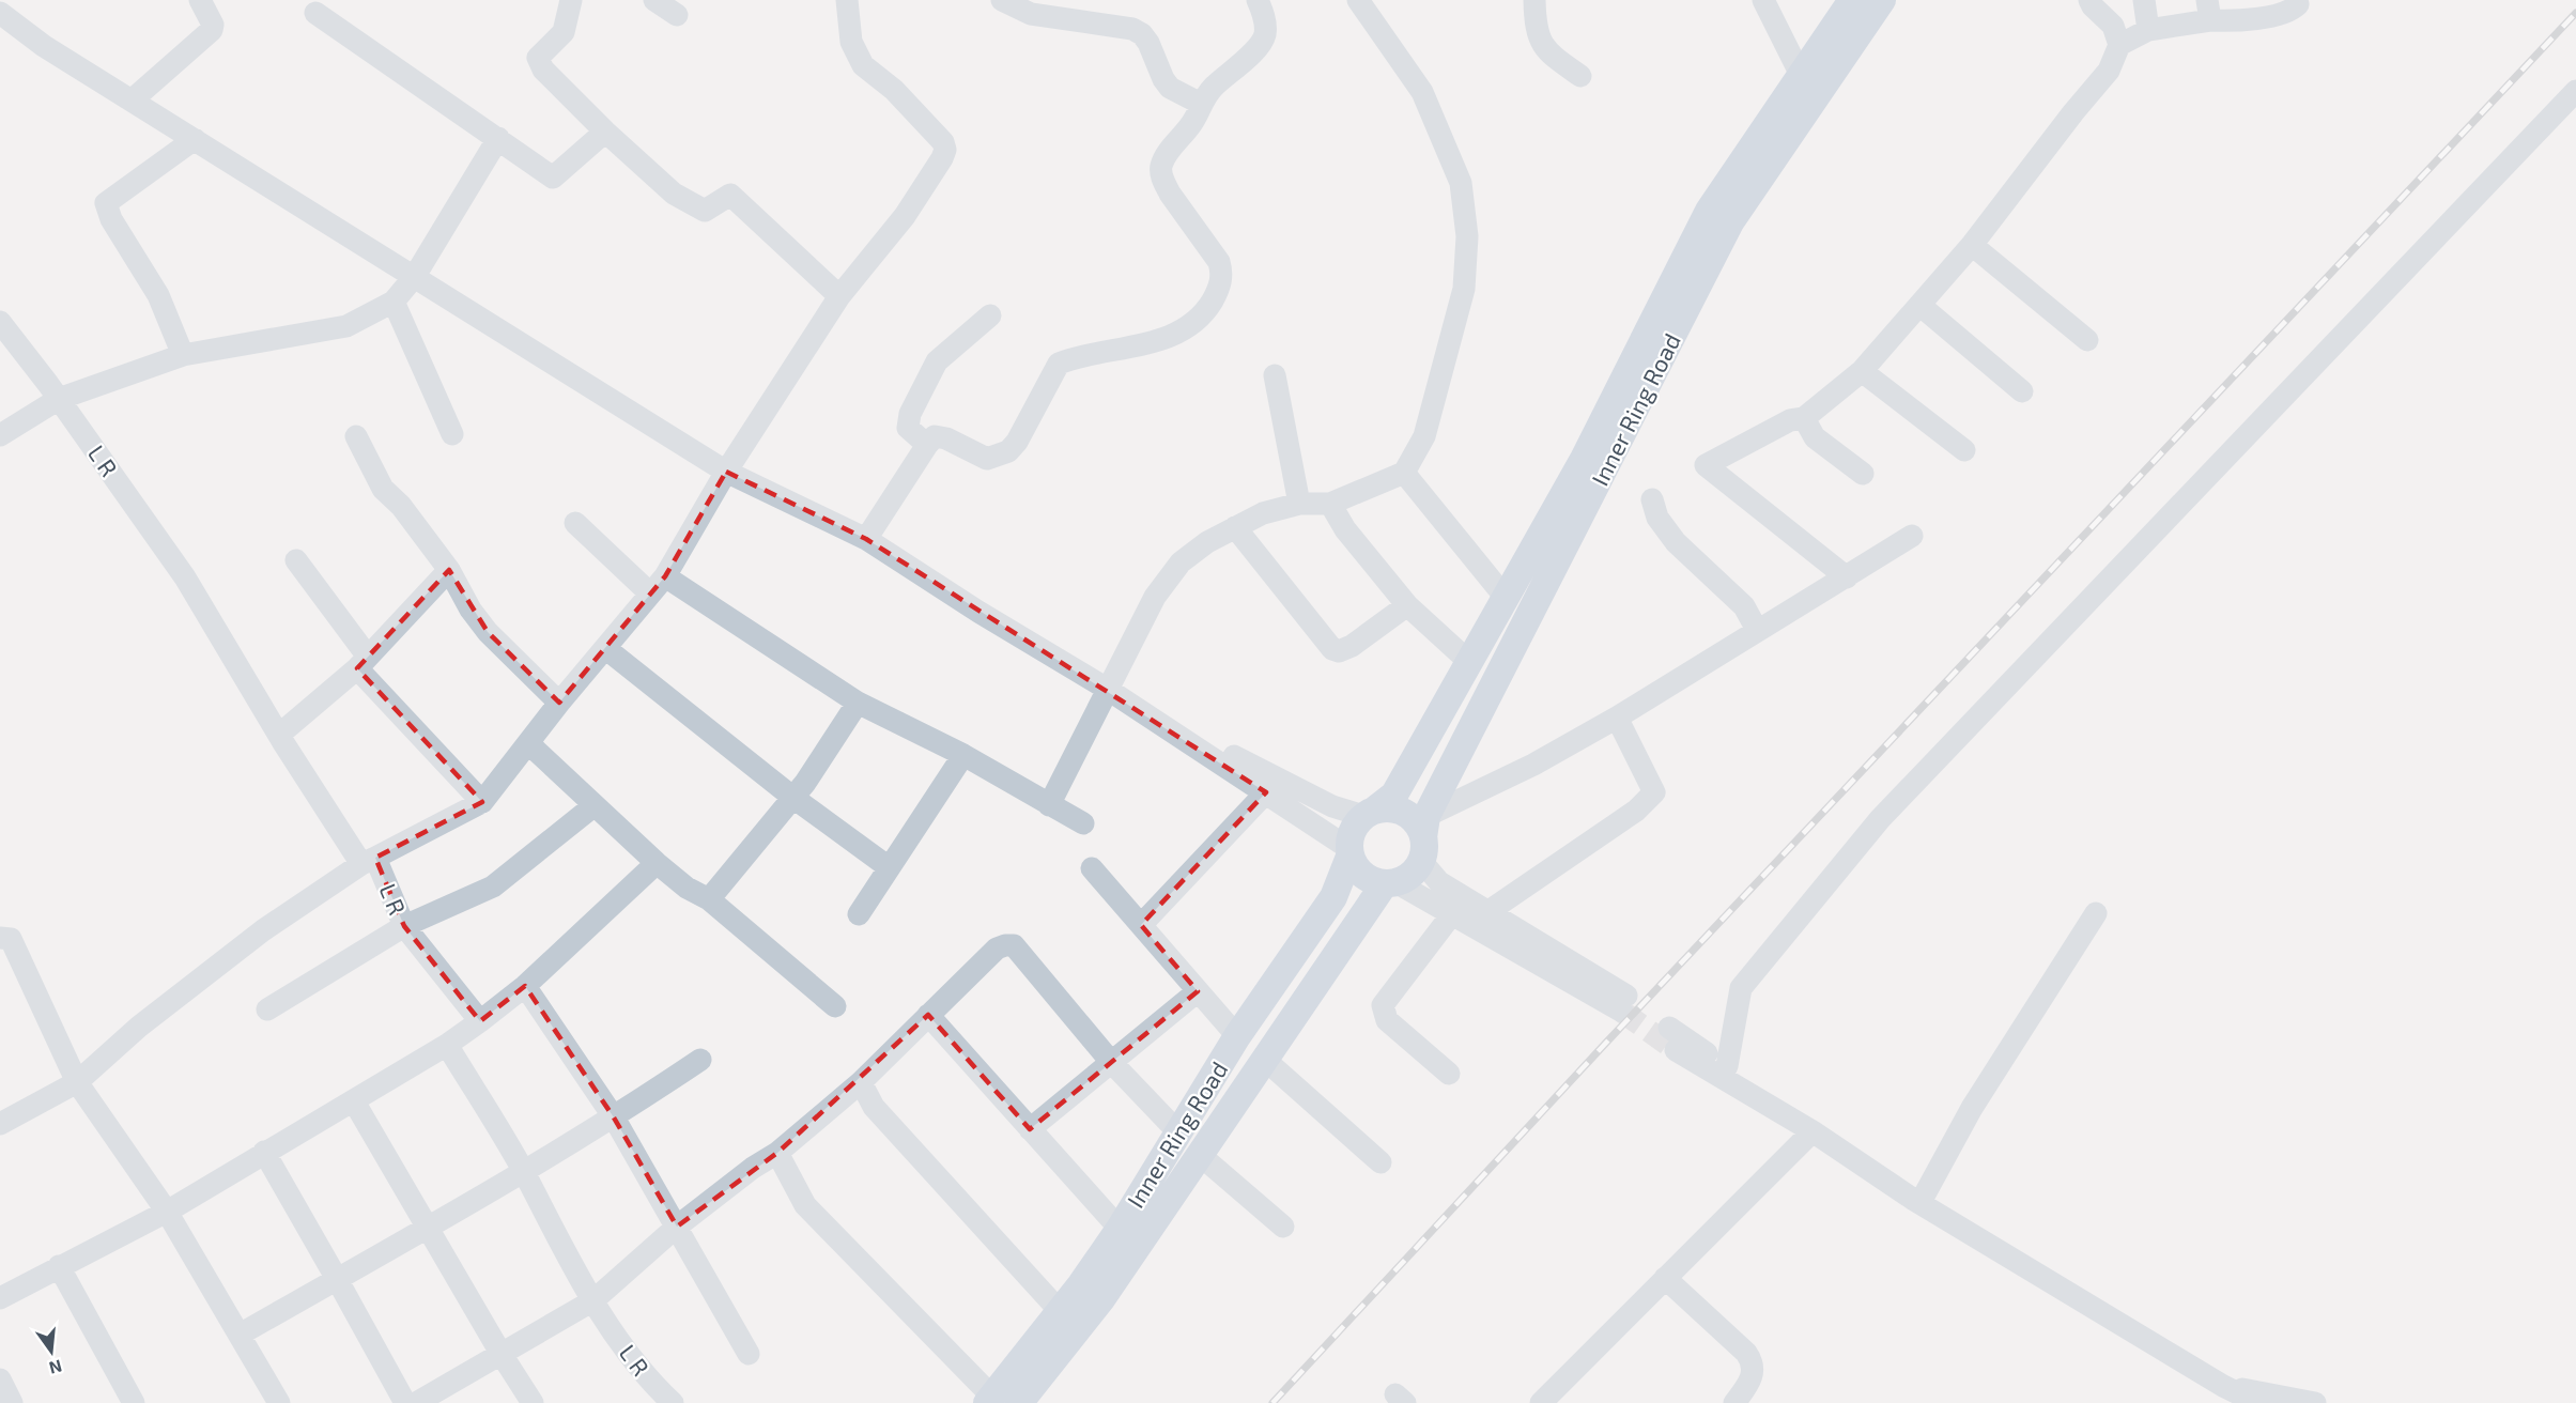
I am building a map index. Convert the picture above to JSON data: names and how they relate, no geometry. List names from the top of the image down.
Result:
{
  "streets": {
    "main road": ["Inner Ring Road"],
    "street": ["L R"]
  },
  "north": "bottom"
}
